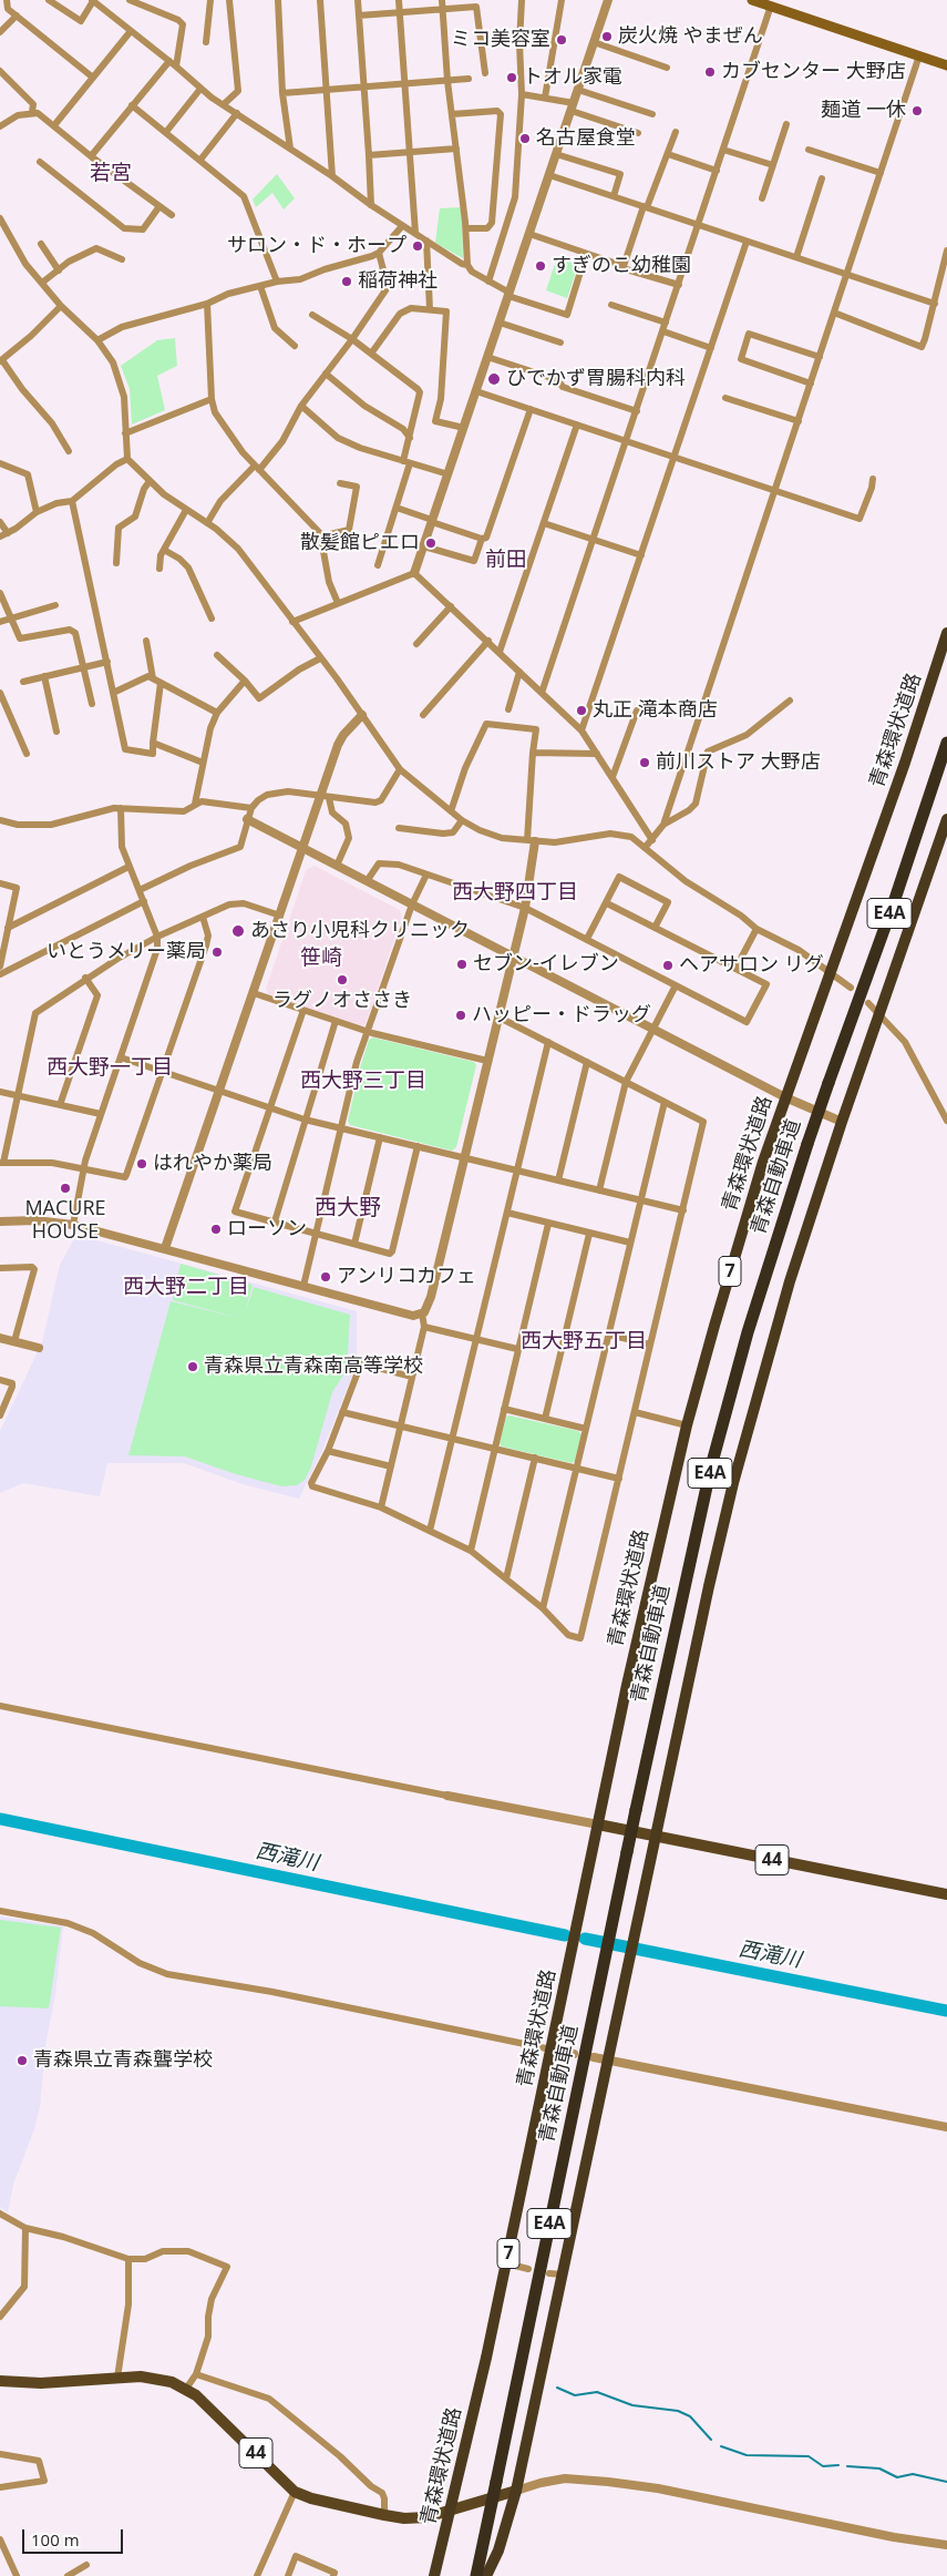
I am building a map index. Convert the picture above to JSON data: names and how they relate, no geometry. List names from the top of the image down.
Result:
{
  "streets": {
    "highway": [
      "青森環状道路",
      "E4A",
      "青森自動車道",
      "7"
    ],
    "main road": ["44"]
  },
  "crossings": [
    ["青森環状道路", "44"]
  ],
  "districts": [
    "若宮",
    "前田",
    "西大野四丁目",
    "笹崎",
    "西大野一丁目",
    "西大野三丁目",
    "西大野",
    "西大野二丁目",
    "西大野五丁目"
  ],
  "water": ["西滝川"],
  "places": [
    "炭火焼 やまぜん",
    "ミコ美容室",
    "カブセンター 大野店",
    "トオル家電",
    "麺道 一休",
    "名古屋食堂",
    "サロン・ド・ホープ",
    "すぎのこ幼稚園",
    "稲荷神社",
    "ひでかず胃腸科内科",
    "散髪館ピエロ",
    "丸正 滝本商店",
    "前川ストア 大野店",
    "あさり小児科クリニック",
    "いとうメリー薬局",
    "セブン-イレブン",
    "ヘアサロン リグ",
    "ラグノオささき",
    "ハッピー・ドラッグ",
    "はれやか薬局",
    "MACURE HOUSE",
    "ローソン",
    "アンリコカフェ",
    "青森県立青森南高等学校",
    "青森県立青森聾学校"
  ],
  "scale_bar": "100 m"
}
